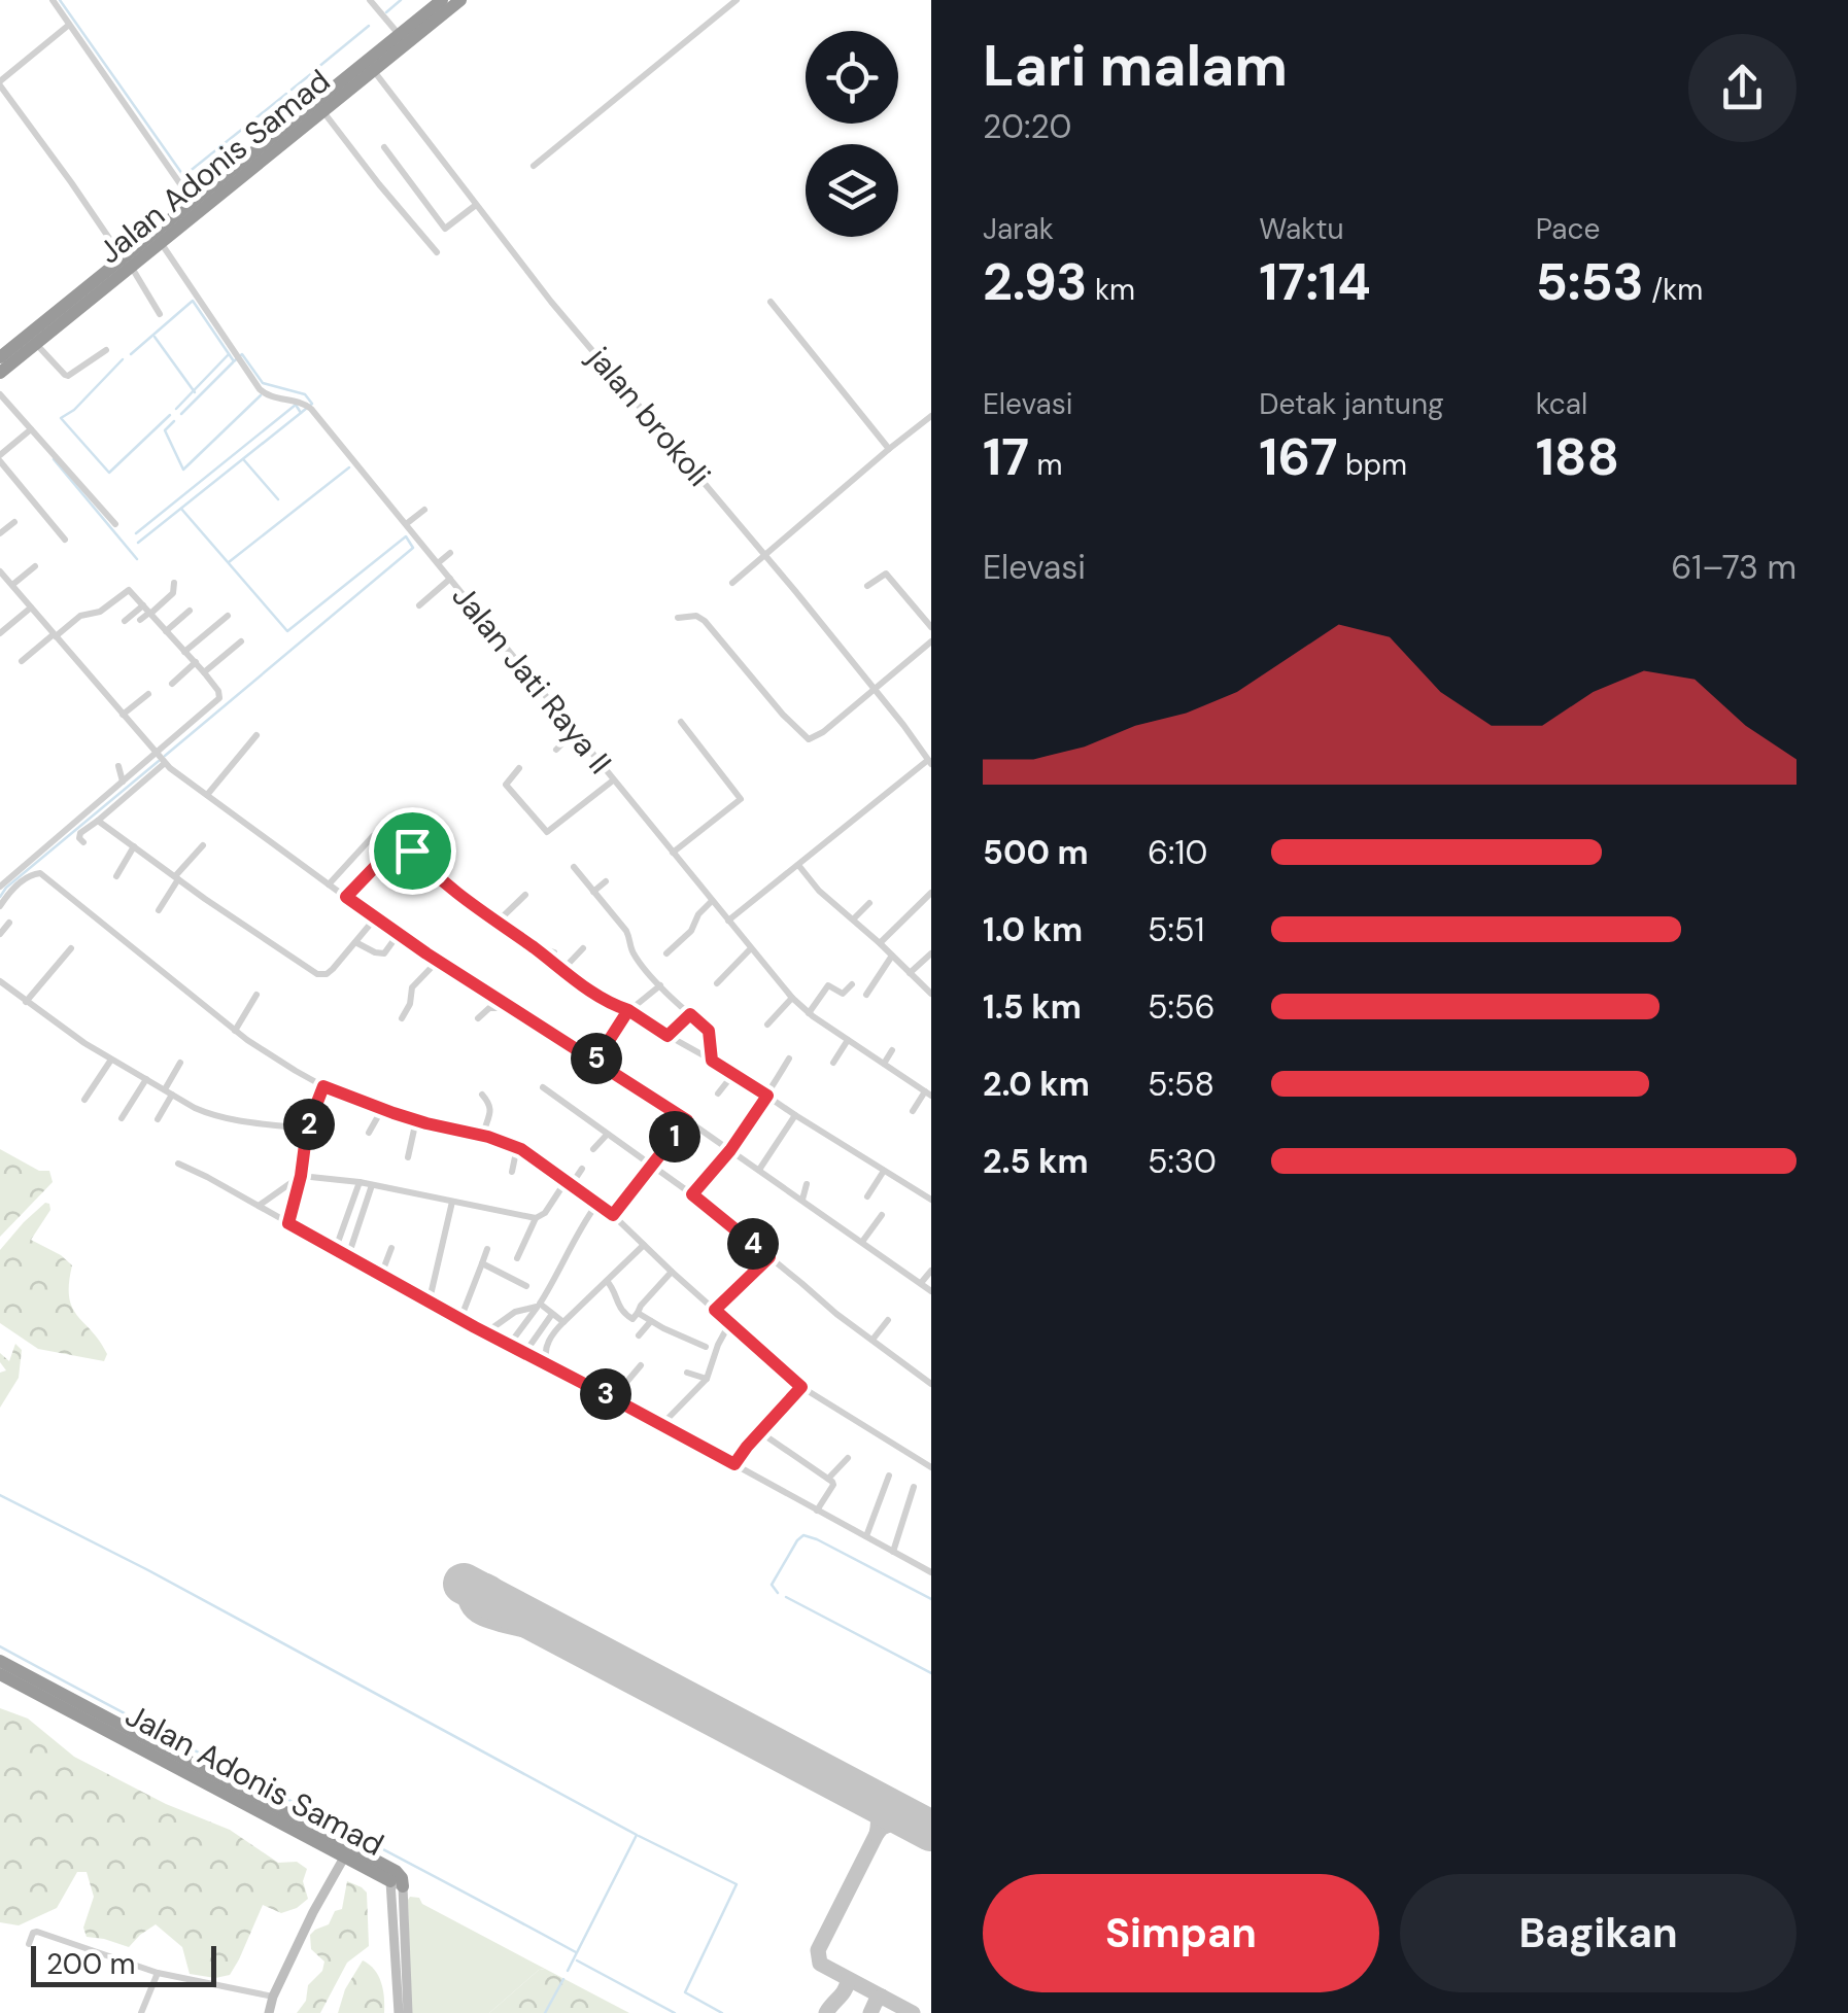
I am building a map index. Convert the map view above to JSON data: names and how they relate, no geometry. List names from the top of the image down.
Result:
{
  "streets": {
    "highway": ["Jalan Adonis Samad"],
    "street": ["jalan brokoli", "Jalan Jati Raya II"]
  },
  "crossings": [
    ["Jalan Adonis Samad", "jalan brokoli"],
    ["Jalan Adonis Samad", "Jalan Jati Raya II"]
  ],
  "scale_bar": "200 m",
  "page": {
    "heading": ["Lari malam", "20:20"],
    "stats": [
      ["Jarak", "2.93 km"],
      ["Waktu", "17:14"],
      ["Pace", "5:53 /km"],
      ["Elevasi", "17 m"],
      ["Detak jantung", "167 bpm"],
      ["kcal", "188"]
    ],
    "chart": ["Elevasi", "61–73 m"],
    "list": [
      {
        "name": "500 m",
        "note": "6:10"
      },
      {
        "name": "1.0 km",
        "note": "5:51"
      },
      {
        "name": "1.5 km",
        "note": "5:56"
      },
      {
        "name": "2.0 km",
        "note": "5:58"
      },
      {
        "name": "2.5 km",
        "note": "5:30"
      }
    ],
    "pins": [
      "5",
      "2",
      "1",
      "4",
      "3"
    ],
    "buttons": ["Simpan", "Bagikan"],
    "scale": "200 m"
  }
}
